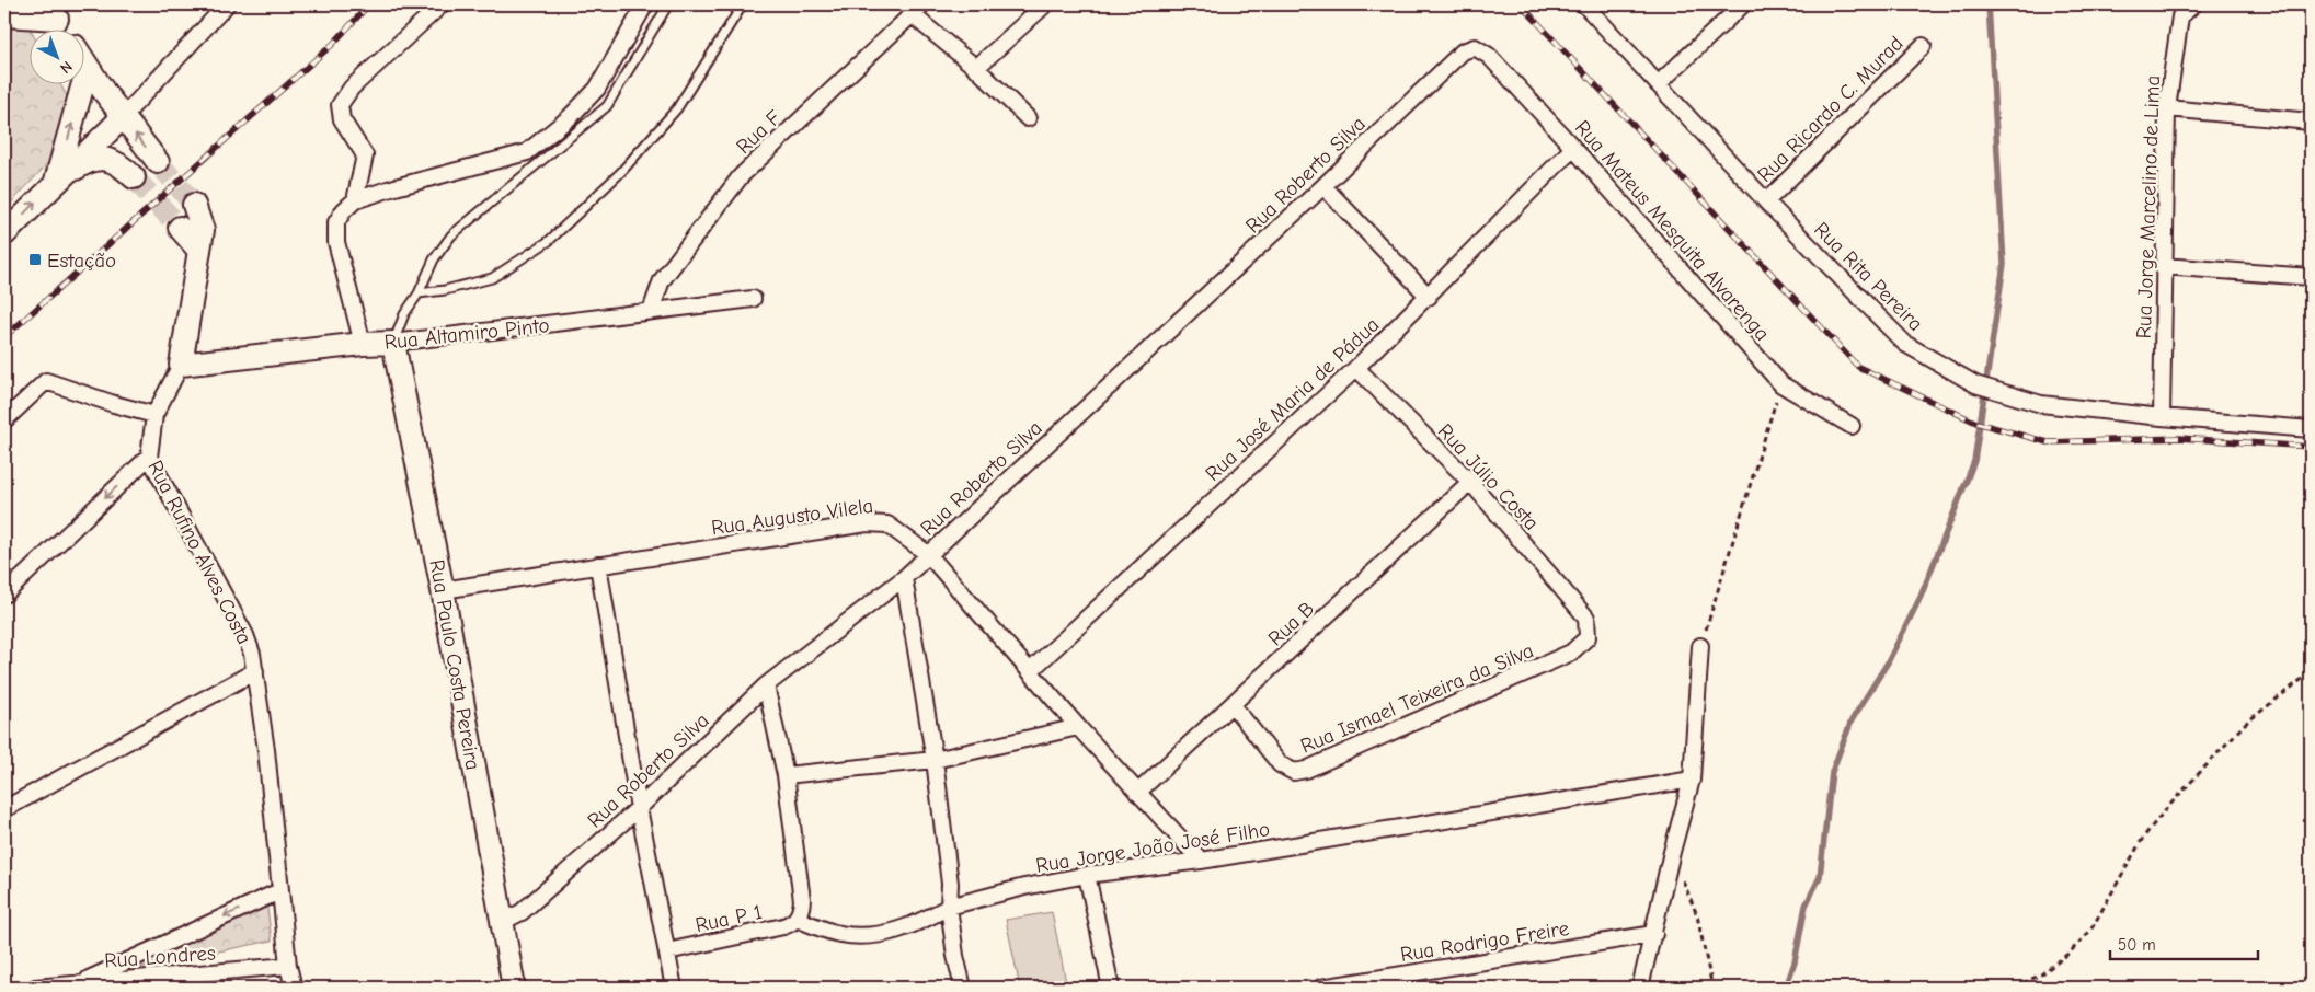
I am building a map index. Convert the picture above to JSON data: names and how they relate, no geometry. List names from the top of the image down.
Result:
{
  "streets": {
    "street": [
      "Rua Ricardo C. Murad",
      "Rua F",
      "Rua Roberto Silva",
      "Rua Jorge Marcelino de Lima",
      "Rua Mateus Mesquita Alvarenga",
      "Rua Rita Pereira",
      "Rua Altamiro Pinto",
      "Rua José Maria de Pádua",
      "Rua Júlio Costa",
      "Rua Augusto Vilela",
      "Rua Rufino Alves Costa",
      "Rua B",
      "Rua Paulo Costa Pereira",
      "Rua Ismael Teixeira da Silva",
      "Rua Jorge João José Filho",
      "Rua P 1",
      "Rua Rodrigo Freire",
      "Rua Londres"
    ]
  },
  "crossings": [
    ["Rua Ricardo C. Murad", "Rua Rita Pereira"],
    ["Rua F", "Rua Altamiro Pinto"],
    ["Rua Roberto Silva", "Rua Mateus Mesquita Alvarenga"],
    ["Rua Roberto Silva", "Rua Augusto Vilela"],
    ["Rua Roberto Silva", "Rua Paulo Costa Pereira"],
    ["Rua Jorge Marcelino de Lima", "Rua Rita Pereira"],
    ["Rua Mateus Mesquita Alvarenga", "Rua José Maria de Pádua"],
    ["Rua Altamiro Pinto", "Rua Rufino Alves Costa"],
    ["Rua Altamiro Pinto", "Rua Paulo Costa Pereira"],
    ["Rua José Maria de Pádua", "Rua Júlio Costa"],
    ["Rua José Maria de Pádua", "Rua Augusto Vilela"],
    ["Rua Júlio Costa", "Rua B"],
    ["Rua Júlio Costa", "Rua Ismael Teixeira da Silva"],
    ["Rua Augusto Vilela", "Rua B"],
    ["Rua Augusto Vilela", "Rua Paulo Costa Pereira"],
    ["Rua Augusto Vilela", "Rua Jorge João José Filho"],
    ["Rua Rufino Alves Costa", "Rua Londres"],
    ["Rua B", "Rua Ismael Teixeira da Silva"],
    ["Rua Jorge João José Filho", "Rua P 1"]
  ],
  "places": {
    "transit": ["Estação"]
  },
  "scale_bar": "50 m",
  "north": "bottom right"
}
